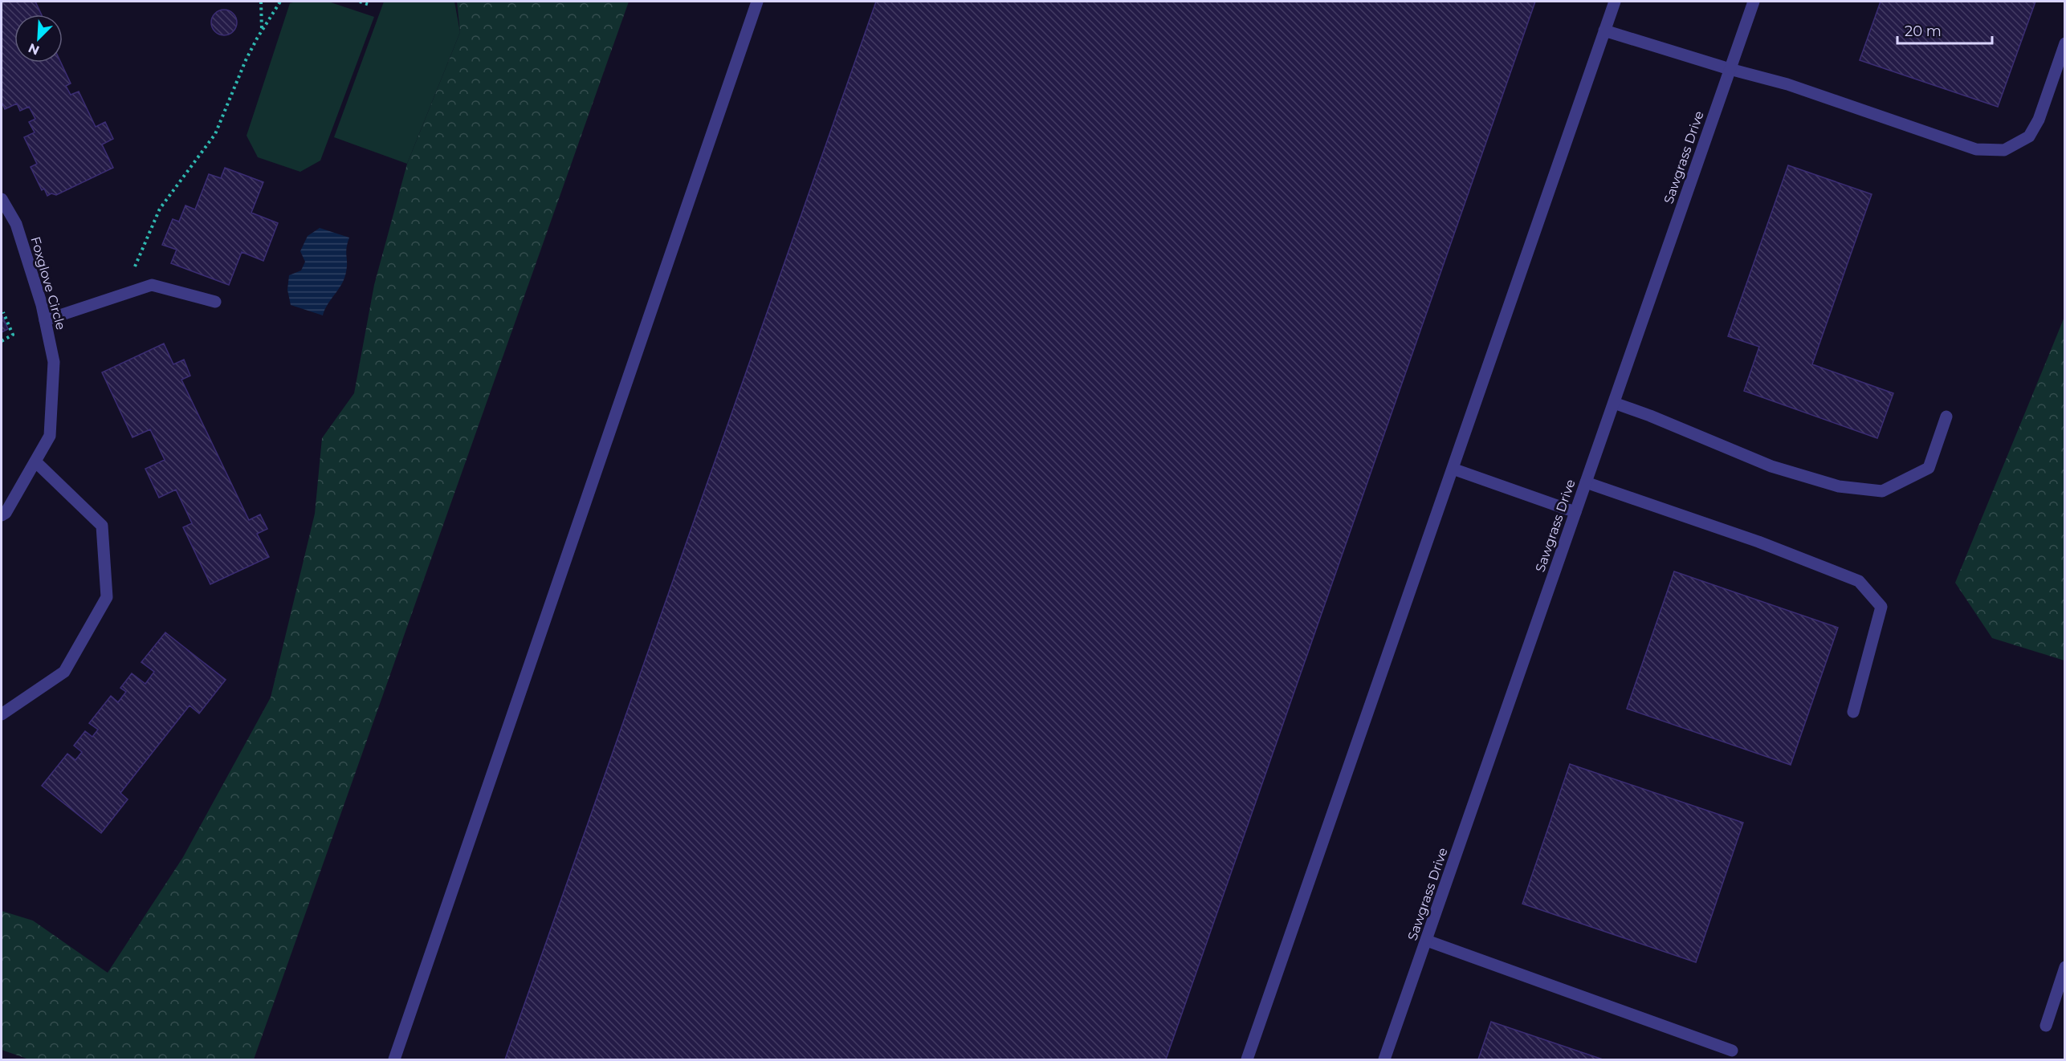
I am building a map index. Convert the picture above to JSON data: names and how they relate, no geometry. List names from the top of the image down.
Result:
{
  "streets": {
    "street": ["Sawgrass Drive", "Foxglove Circle"]
  },
  "scale_bar": "20 m",
  "north": "bottom left"
}
